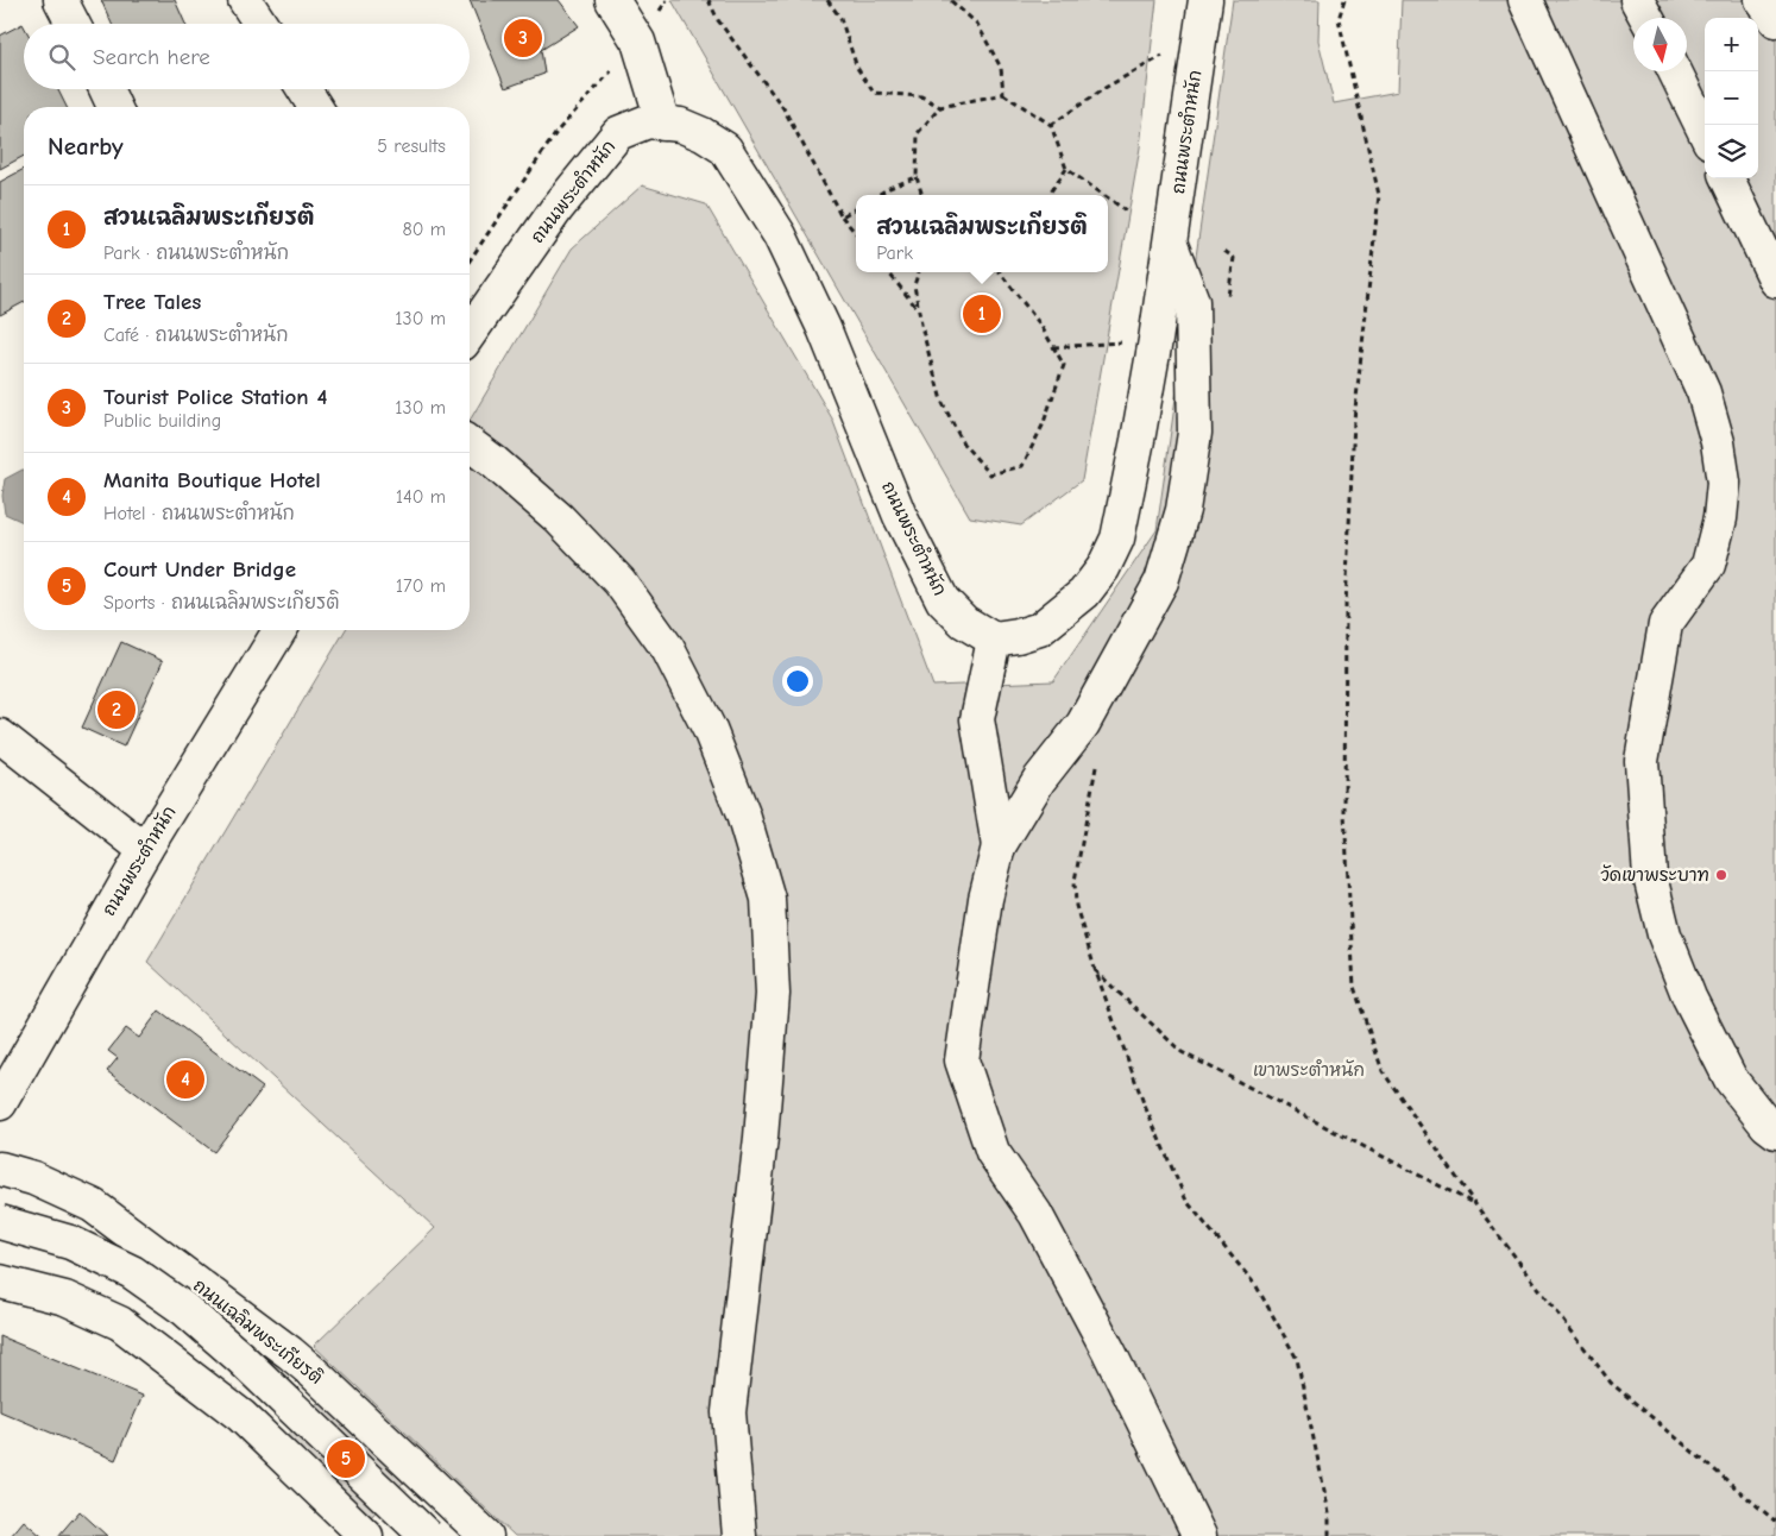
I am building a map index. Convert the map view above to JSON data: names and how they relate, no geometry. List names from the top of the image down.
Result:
{
  "streets": {
    "street": ["ถนนพระตำหนัก", "ถนนเฉลิมพระเกียรติ"]
  },
  "parks": ["เขาพระตำหนัก"],
  "places": ["วัดเขาพระบาท"],
  "north": "bottom",
  "page": {
    "pins": [
      "3",
      "1",
      "2",
      "4",
      "5"
    ],
    "map_buttons": ["+", "−"],
    "search": "Search here",
    "heading": ["Nearby", "5 results"],
    "list": [
      {
        "mark": "1",
        "name": "สวนเฉลิมพระเกียรติ",
        "note": "Park · ถนนพระตำหนัก",
        "value": "80 m"
      },
      {
        "mark": "2",
        "name": "Tree Tales",
        "note": "Café · ถนนพระตำหนัก",
        "value": "130 m"
      },
      {
        "mark": "3",
        "name": "Tourist Police Station 4",
        "note": "Public building",
        "value": "130 m"
      },
      {
        "mark": "4",
        "name": "Manita Boutique Hotel",
        "note": "Hotel · ถนนพระตำหนัก",
        "value": "140 m"
      },
      {
        "mark": "5",
        "name": "Court Under Bridge",
        "note": "Sports · ถนนเฉลิมพระเกียรติ",
        "value": "170 m"
      }
    ],
    "popup": ["สวนเฉลิมพระเกียรติ", "Park"]
  }
}
